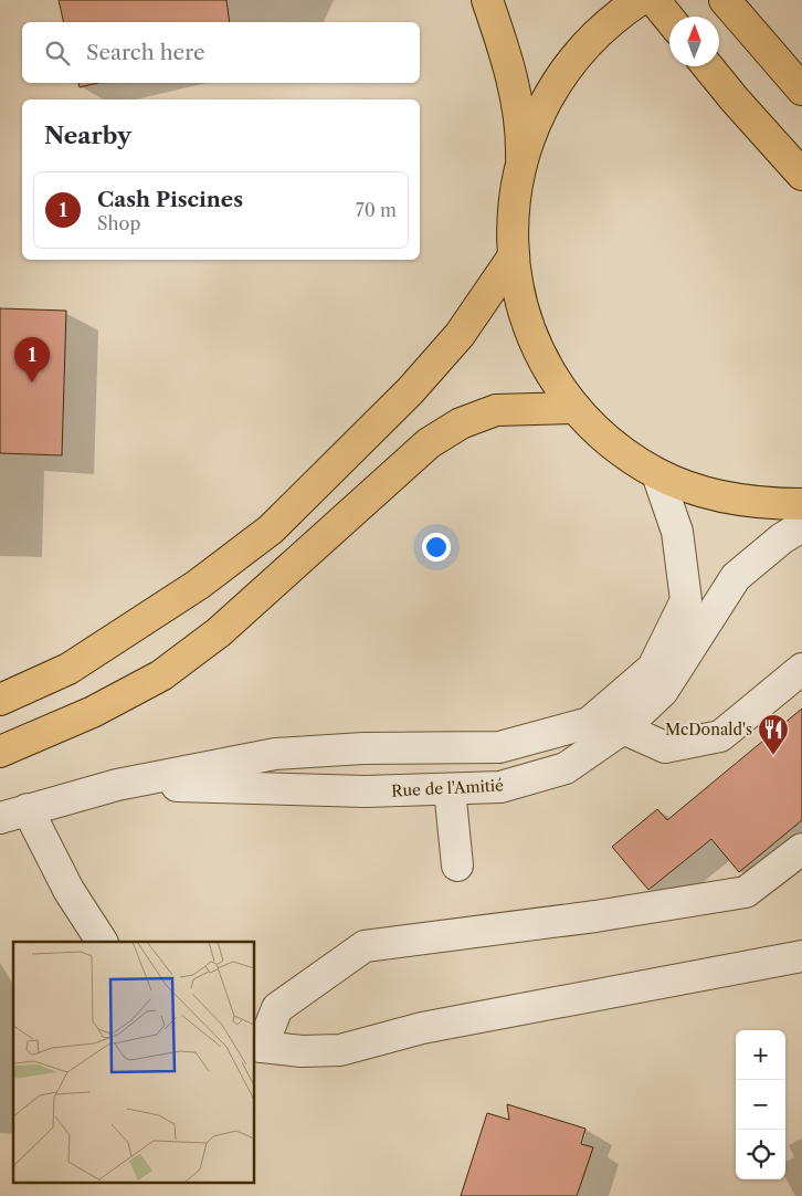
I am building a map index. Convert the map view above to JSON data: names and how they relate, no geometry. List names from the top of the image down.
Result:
{
  "streets": {
    "street": ["Rue de l'Amitié"]
  },
  "places": {
    "restaurant": ["McDonald's"]
  },
  "north": "top",
  "page": {
    "search": "Search here",
    "heading": "Nearby",
    "list": [
      {
        "mark": "1",
        "name": "Cash Piscines",
        "note": "Shop",
        "value": "70 m"
      }
    ],
    "pins": "1",
    "map_buttons": ["+", "−"]
  }
}
